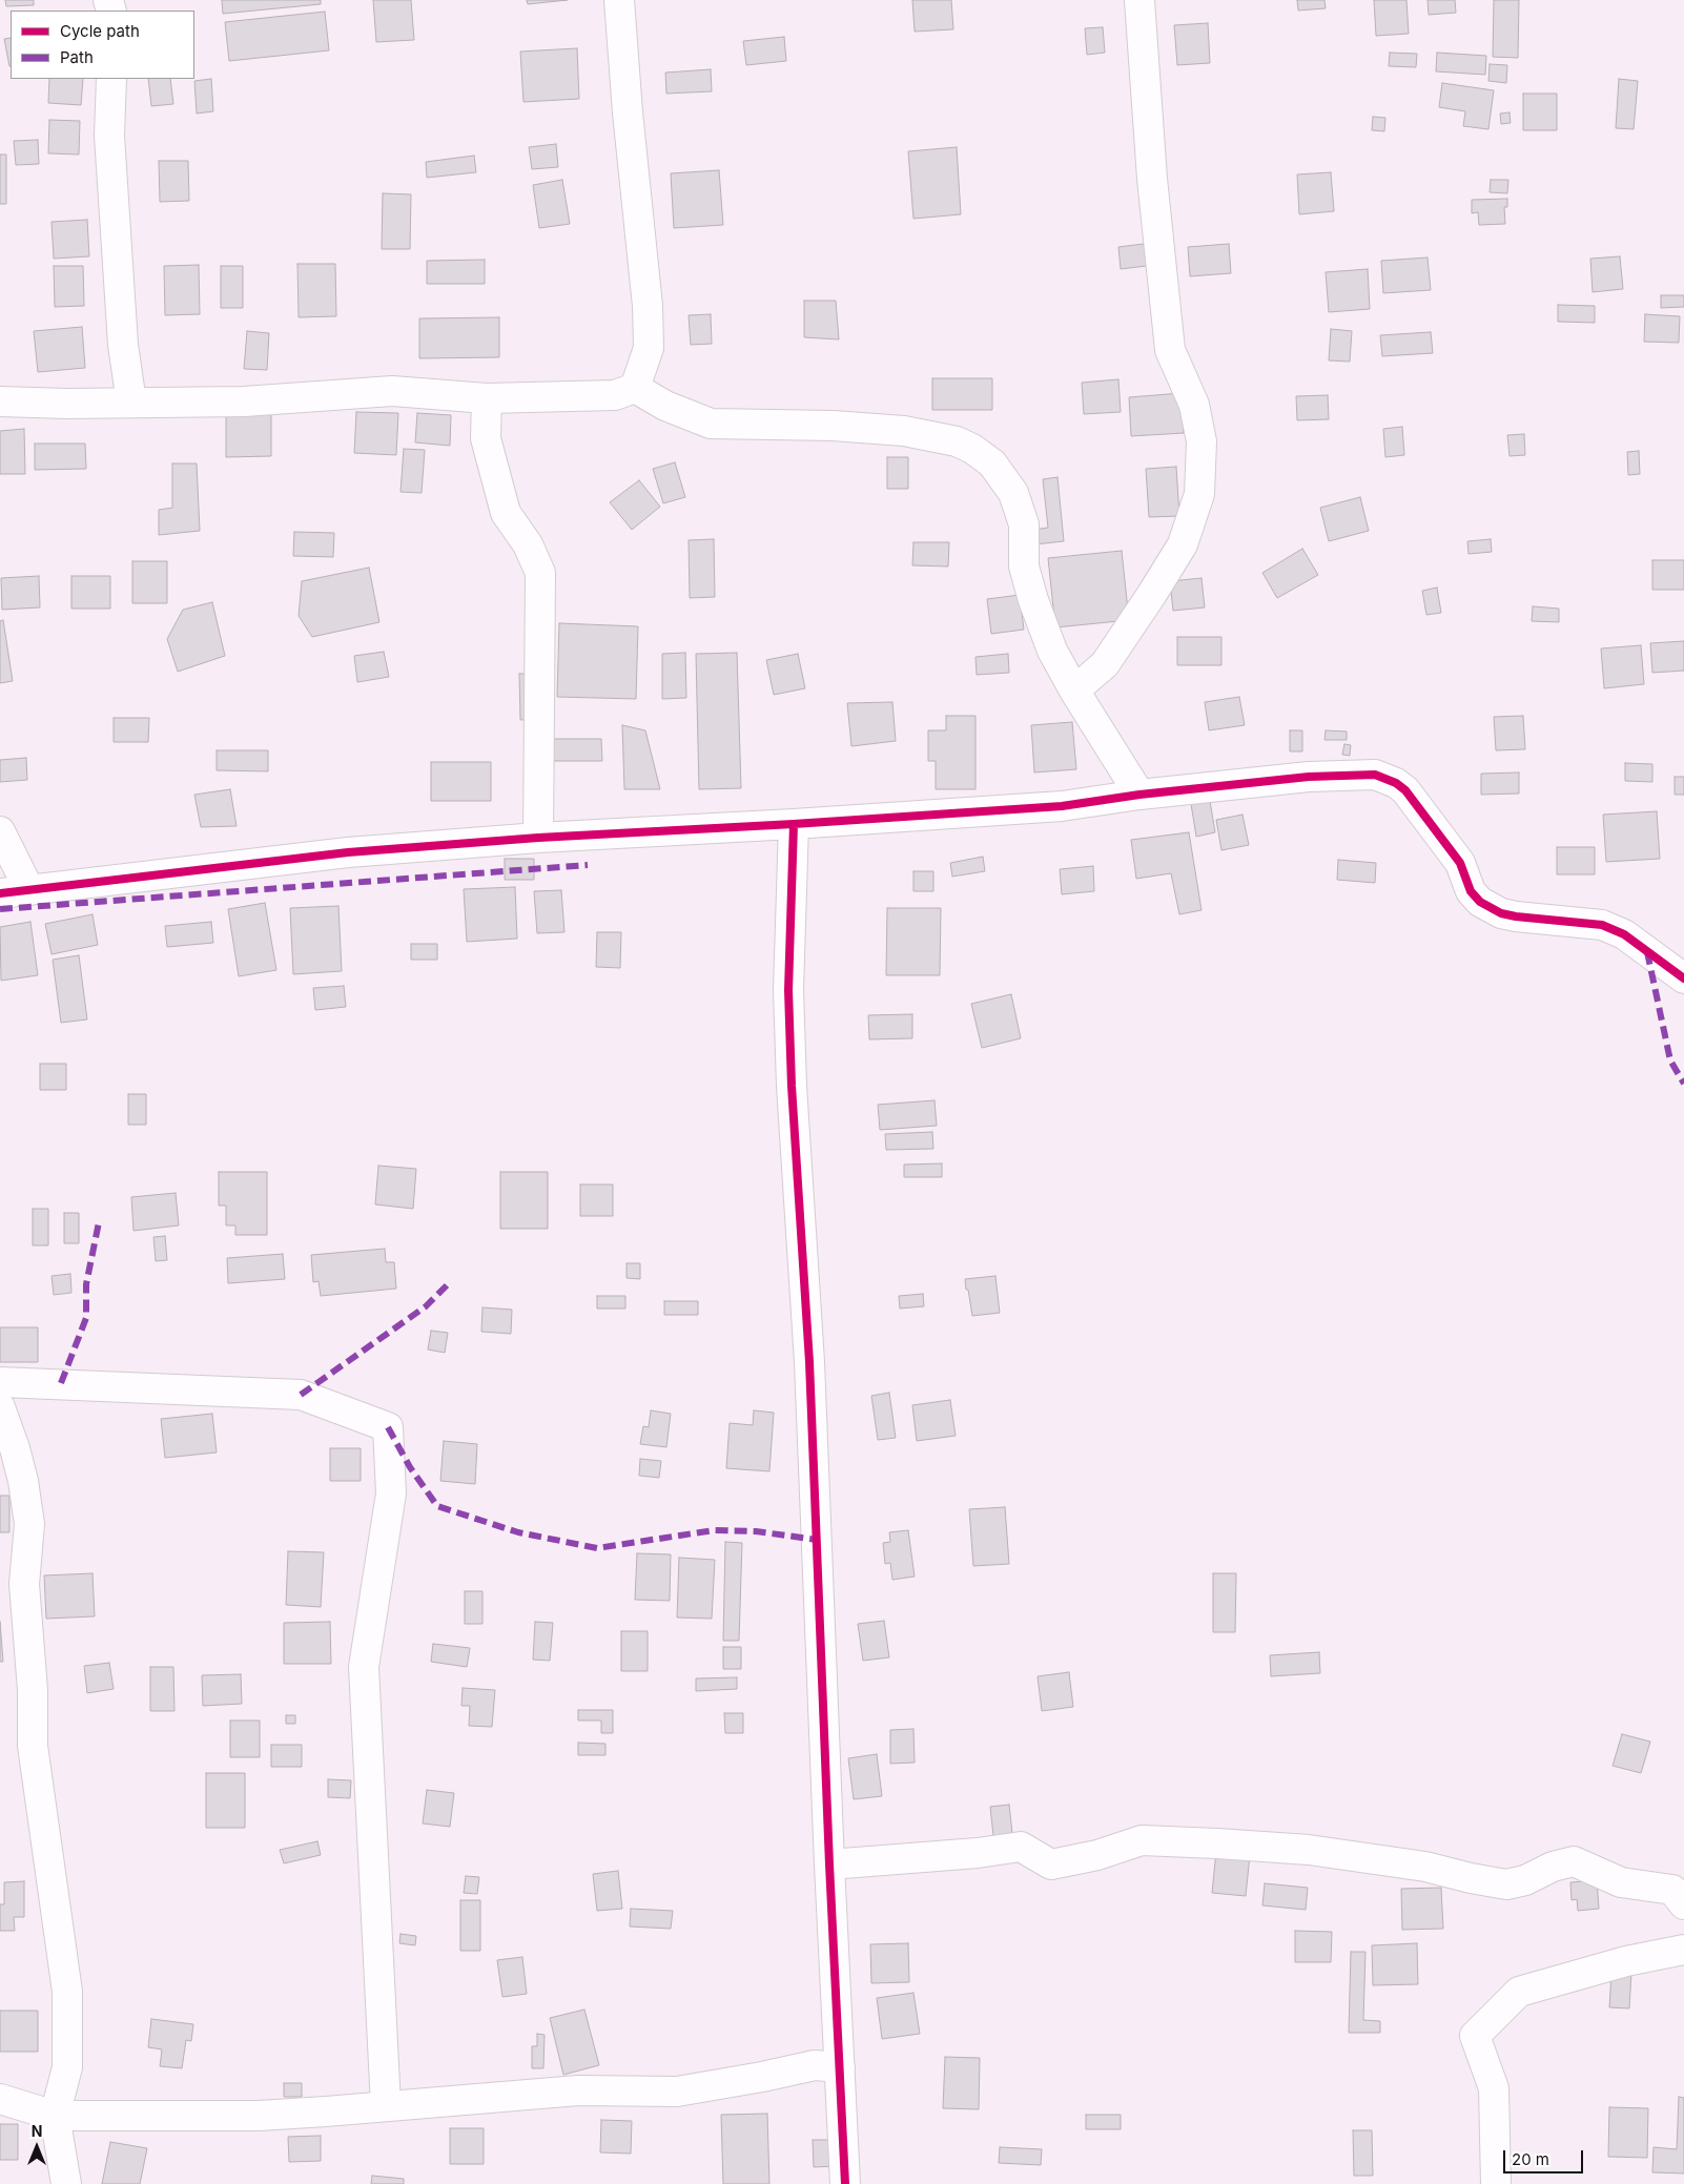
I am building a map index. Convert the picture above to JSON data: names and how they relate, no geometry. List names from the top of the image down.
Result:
{
  "legend": ["Cycle path", "Path"],
  "scale_bar": "20 m",
  "north": "top"
}
